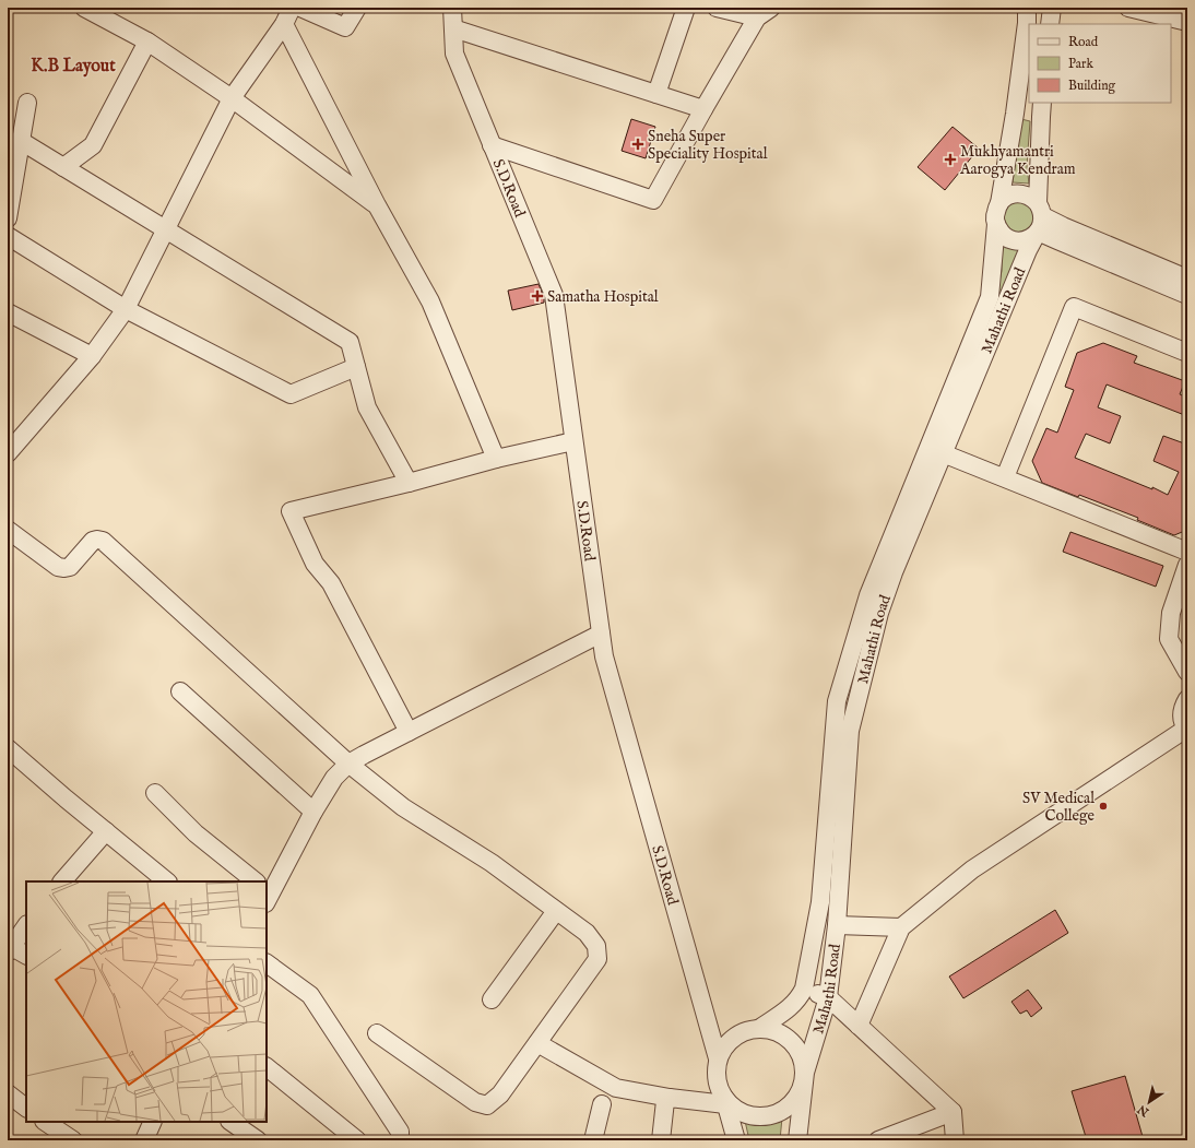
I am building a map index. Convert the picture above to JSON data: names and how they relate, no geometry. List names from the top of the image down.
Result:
{
  "streets": {
    "street": ["S.D.Road", "Mahathi Road"]
  },
  "crossings": [
    ["S.D.Road", "Mahathi Road"]
  ],
  "districts": ["K.B Layout"],
  "places": {
    "health": ["Sneha Super Speciality Hospital", "Mukhyamantri Aarogya Kendram", "Samatha Hospital"],
    "other": ["SV Medical College"]
  },
  "legend": ["Road", "Park", "Building"],
  "north": "bottom left"
}
